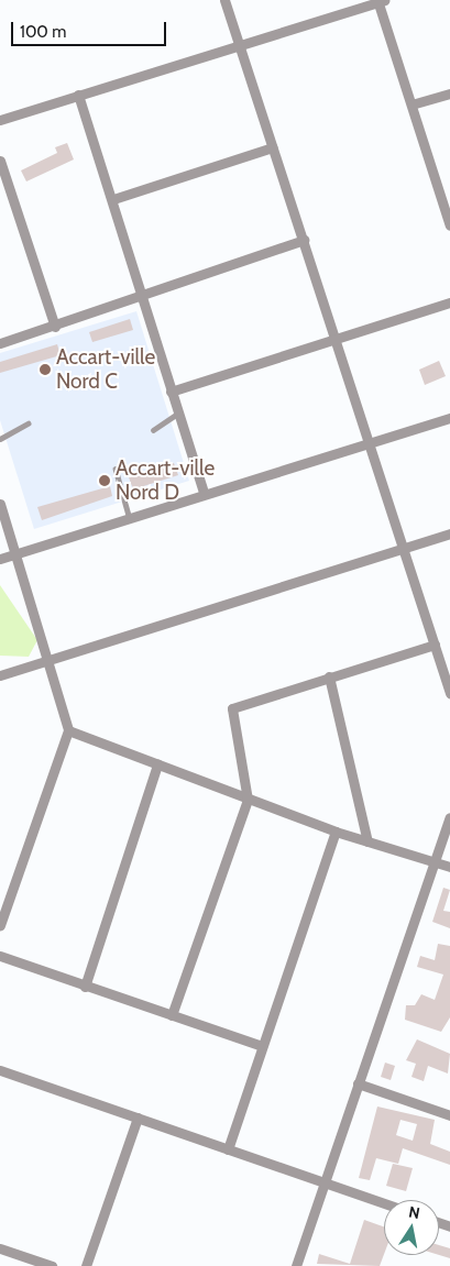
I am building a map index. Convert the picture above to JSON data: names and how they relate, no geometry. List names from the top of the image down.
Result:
{
  "places": ["Accart-ville Nord C", "Accart-ville Nord D"],
  "scale_bar": "100 m",
  "north": "top"
}
